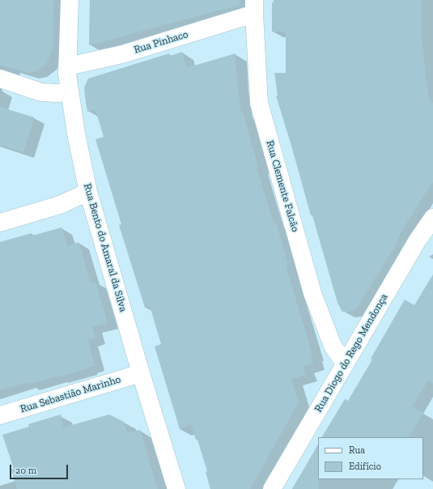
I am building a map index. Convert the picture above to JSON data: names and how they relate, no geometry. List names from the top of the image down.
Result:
{
  "streets": {
    "street": [
      "Rua Pinhaco",
      "Rua Clemente Falcão",
      "Rua Bento do Amaral da Silva",
      "Rua Diogo do Rego Mendonça",
      "Rua Sebastião Marinho"
    ]
  },
  "crossings": [
    ["Rua Pinhaco", "Rua Clemente Falcão"],
    ["Rua Pinhaco", "Rua Bento do Amaral da Silva"],
    ["Rua Clemente Falcão", "Rua Diogo do Rego Mendonça"],
    ["Rua Bento do Amaral da Silva", "Rua Sebastião Marinho"]
  ],
  "legend": ["Rua", "Edifício"],
  "scale_bar": "20 m"
}
